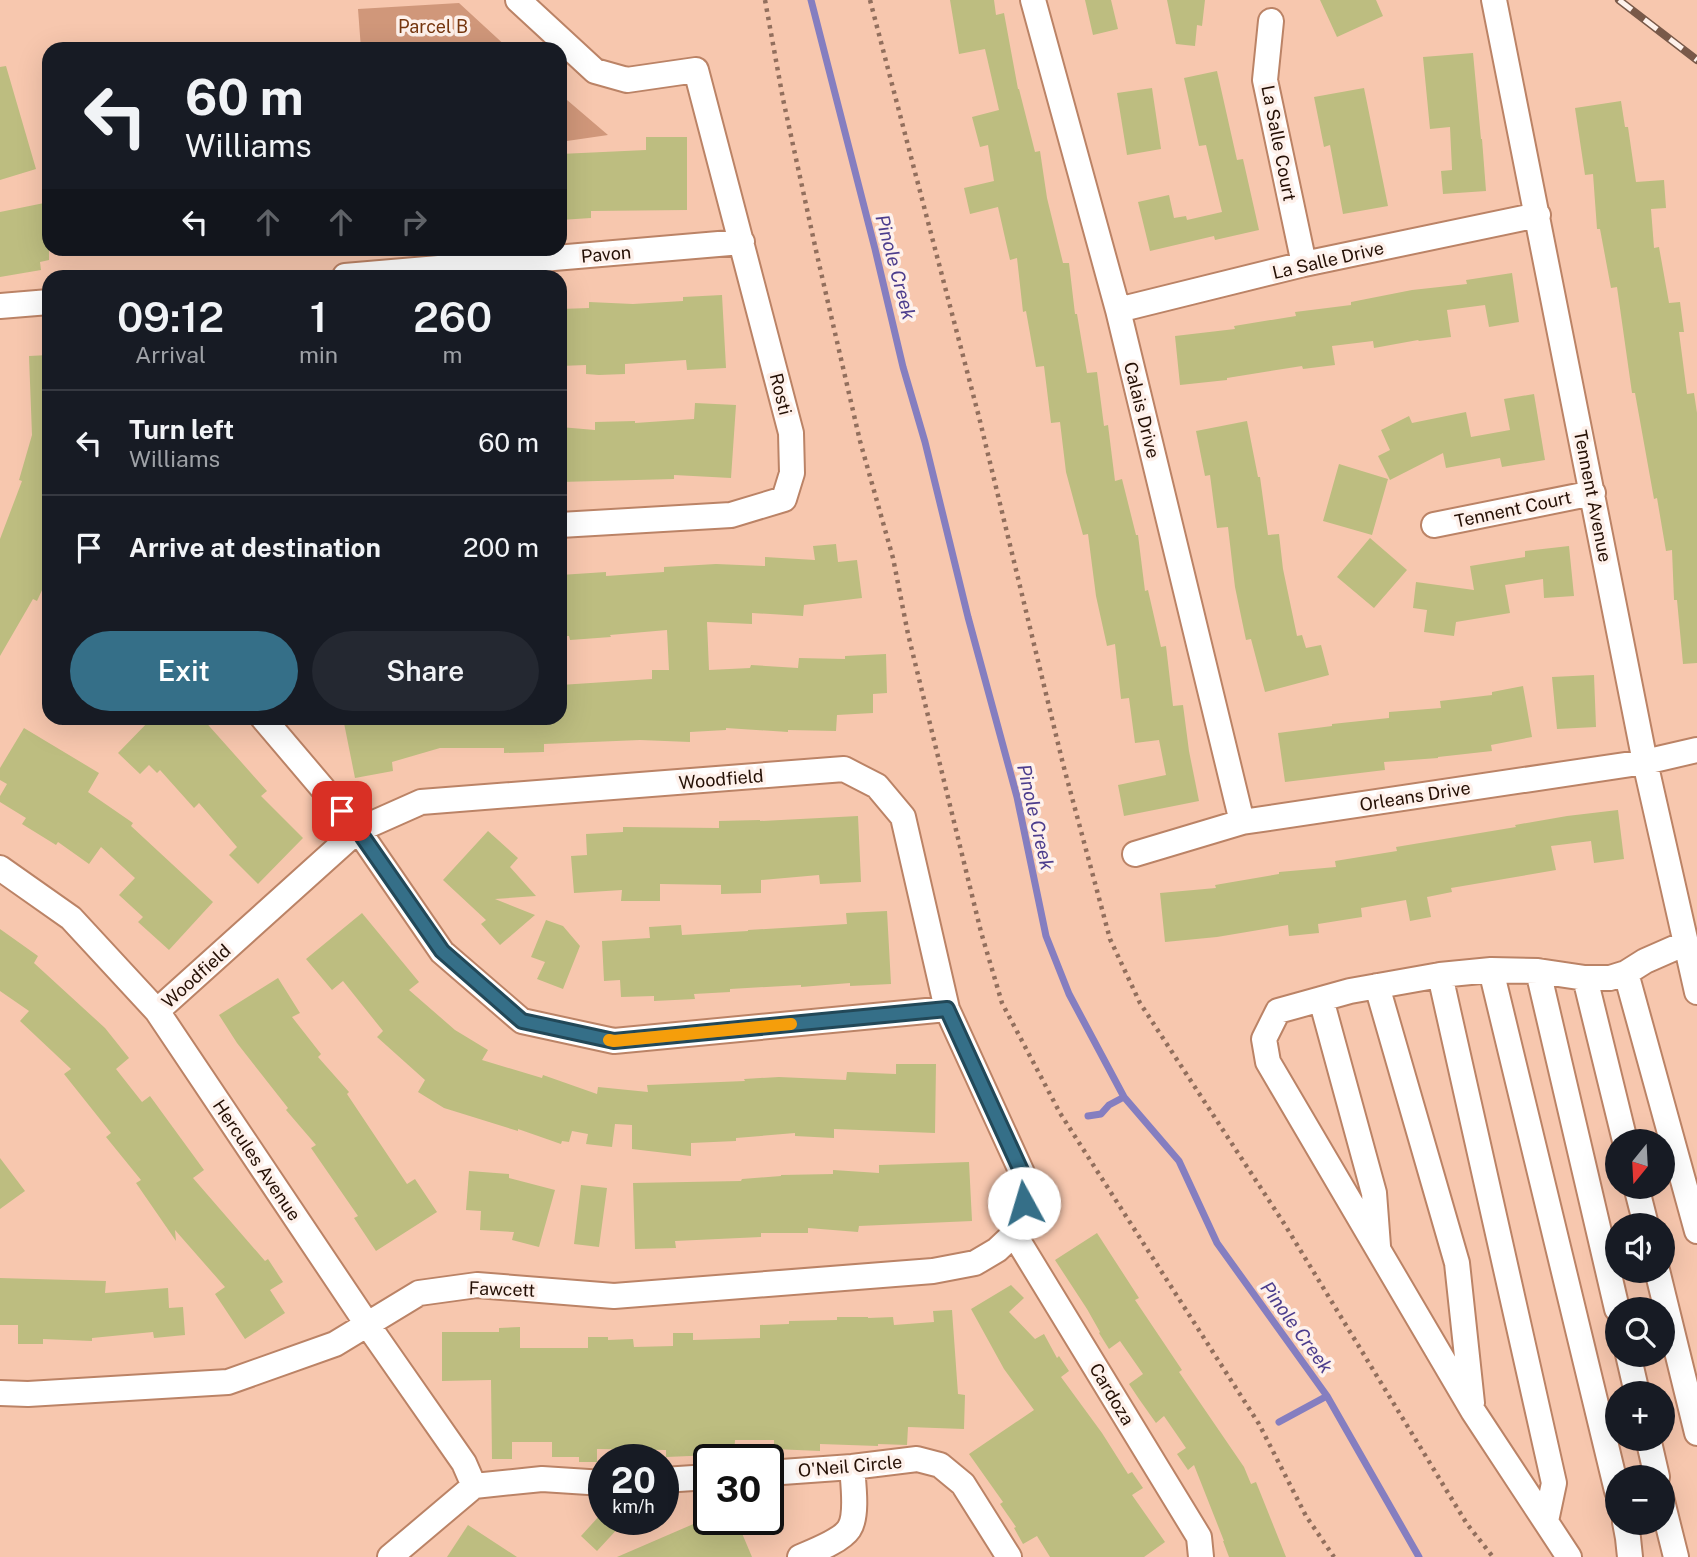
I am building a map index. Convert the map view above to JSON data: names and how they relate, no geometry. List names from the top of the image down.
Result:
{
  "streets": {
    "street": [
      "La Salle Court",
      "Pavon",
      "La Salle Drive",
      "Rosti",
      "Calais Drive",
      "Tennent Avenue",
      "Tennent Court",
      "Woodfield",
      "Orleans Drive",
      "Hercules Avenue",
      "Fawcett",
      "Cardoza",
      "O'Neil Circle"
    ]
  },
  "crossings": [
    ["La Salle Court", "La Salle Drive"],
    ["Pavon", "Rosti"],
    ["La Salle Drive", "Calais Drive"],
    ["La Salle Drive", "Tennent Avenue"],
    ["Calais Drive", "Orleans Drive"],
    ["Tennent Avenue", "Tennent Court"],
    ["Tennent Avenue", "Orleans Drive"],
    ["Woodfield", "Hercules Avenue"],
    ["Woodfield", "Fawcett"],
    ["Woodfield", "Cardoza"],
    ["Hercules Avenue", "Fawcett"],
    ["Fawcett", "Cardoza"]
  ],
  "water": ["Pinole Creek"],
  "parks": ["Parcel B"],
  "north": "bottom",
  "page": {
    "turn": ["60 m", "Williams"],
    "eta": [
      "09:12",
      "Arrival",
      "1",
      "min",
      "260",
      "m"
    ],
    "list": [
      {
        "name": "Turn left",
        "note": "Williams",
        "value": "60 m"
      },
      {
        "name": "Arrive at destination",
        "value": "200 m"
      }
    ],
    "buttons": ["Exit", "Share"],
    "map_buttons": ["+", "−"],
    "speed": "20 km/h",
    "limit": "30"
  }
}
